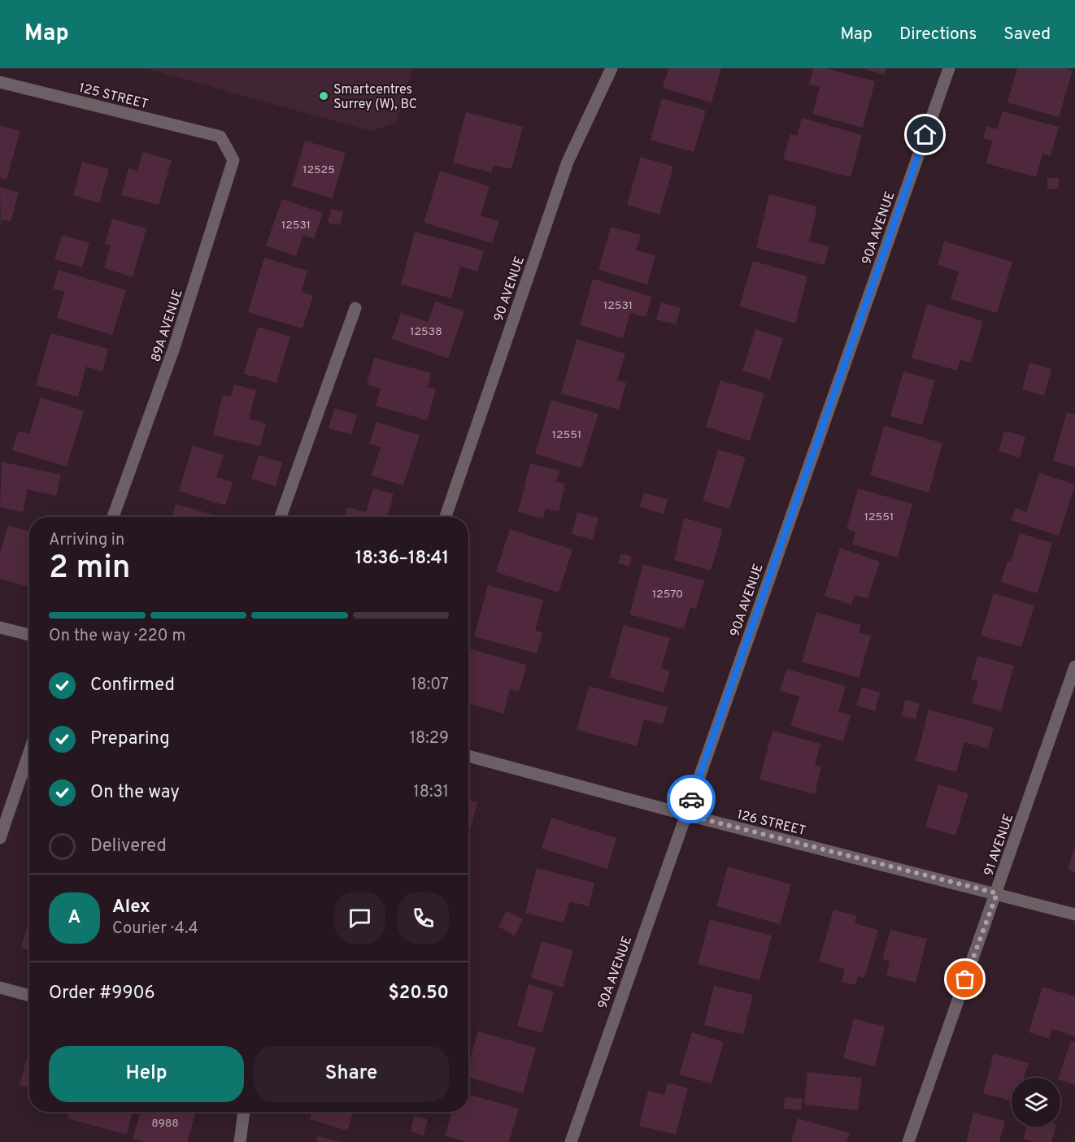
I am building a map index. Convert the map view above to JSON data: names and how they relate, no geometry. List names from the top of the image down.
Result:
{
  "streets": {
    "street": [
      "125 STREET",
      "90A AVENUE",
      "90 AVENUE",
      "89A AVENUE",
      "126 STREET",
      "91 AVENUE"
    ]
  },
  "crossings": [
    ["125 STREET", "89A AVENUE"],
    ["90A AVENUE", "126 STREET"],
    ["126 STREET", "91 AVENUE"]
  ],
  "places": ["Smartcentres Surrey (W), BC"],
  "house_numbers": [
    "12525",
    "12531",
    "12531",
    "12538",
    "12551",
    "12551",
    "12570",
    "8988"
  ],
  "page": {
    "header": "Map",
    "nav": ["Map", "Directions", "Saved"],
    "heading": ["2 min", "Arriving in", "18:36–18:41"],
    "panel": [
      "Alex",
      "Courier · 4.4",
      "Order #9906",
      "$20.50"
    ],
    "bar": "On the way · 220 m",
    "list": [
      ["Confirmed", "18:07"],
      ["Preparing", "18:29"],
      ["On the way", "18:31"],
      "Delivered"
    ],
    "round": "A",
    "buttons": ["Help", "Share"]
  }
}
